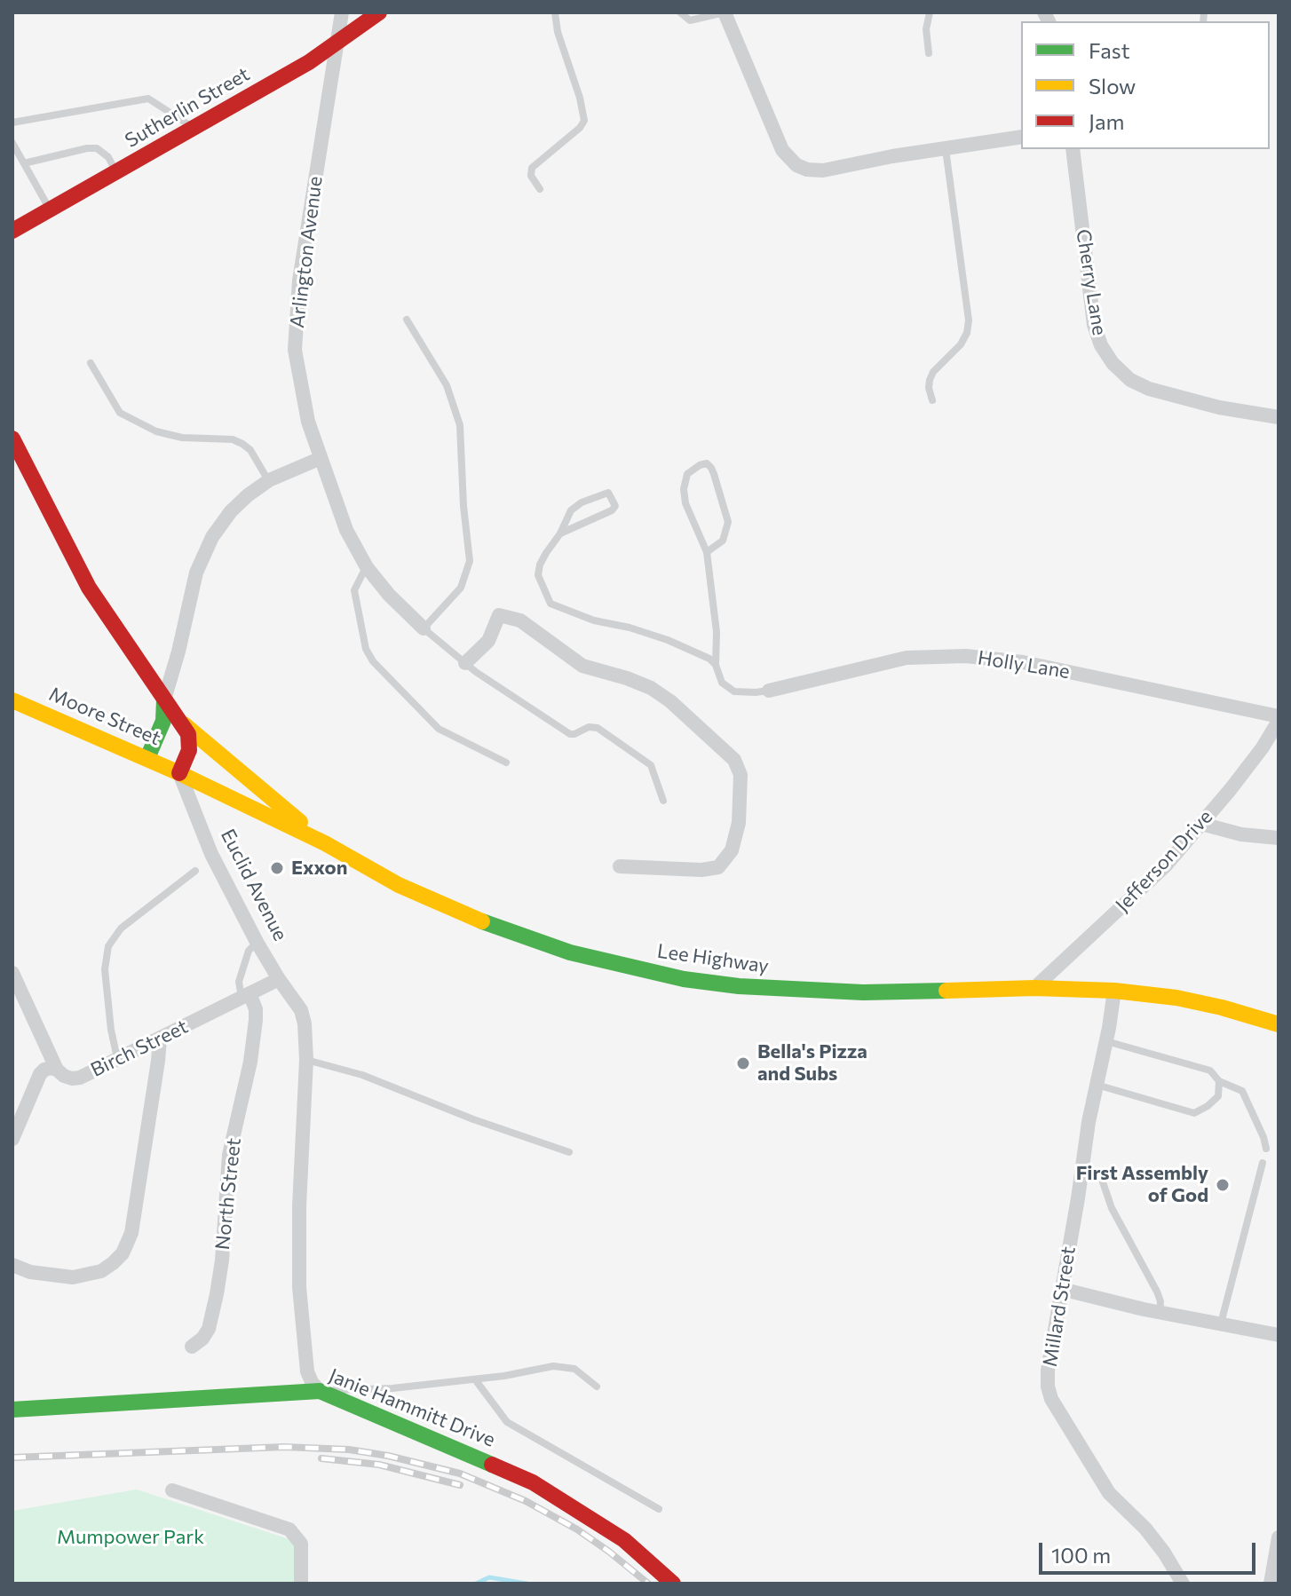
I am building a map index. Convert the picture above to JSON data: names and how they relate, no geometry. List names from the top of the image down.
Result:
{
  "streets": {
    "main road": [
      "Sutherlin Street",
      "Moore Street",
      "Lee Highway",
      "Janie Hammitt Drive"
    ],
    "street": [
      "Arlington Avenue",
      "Cherry Lane",
      "Holly Lane",
      "Jefferson Drive",
      "Euclid Avenue",
      "Birch Street",
      "North Street",
      "Millard Street"
    ]
  },
  "crossings": [
    ["Sutherlin Street", "Arlington Avenue"],
    ["Holly Lane", "Jefferson Drive"],
    ["Moore Street", "Euclid Avenue"],
    ["Moore Street", "Lee Highway"],
    ["Jefferson Drive", "Lee Highway"],
    ["Euclid Avenue", "Lee Highway"],
    ["Euclid Avenue", "Birch Street"],
    ["Euclid Avenue", "Janie Hammitt Drive"],
    ["Lee Highway", "Millard Street"],
    ["Birch Street", "North Street"]
  ],
  "parks": ["Mumpower Park"],
  "places": ["Exxon", "Bella's Pizza and Subs", "First Assembly of God"],
  "legend": ["Fast", "Slow", "Jam"],
  "scale_bar": "100 m"
}
